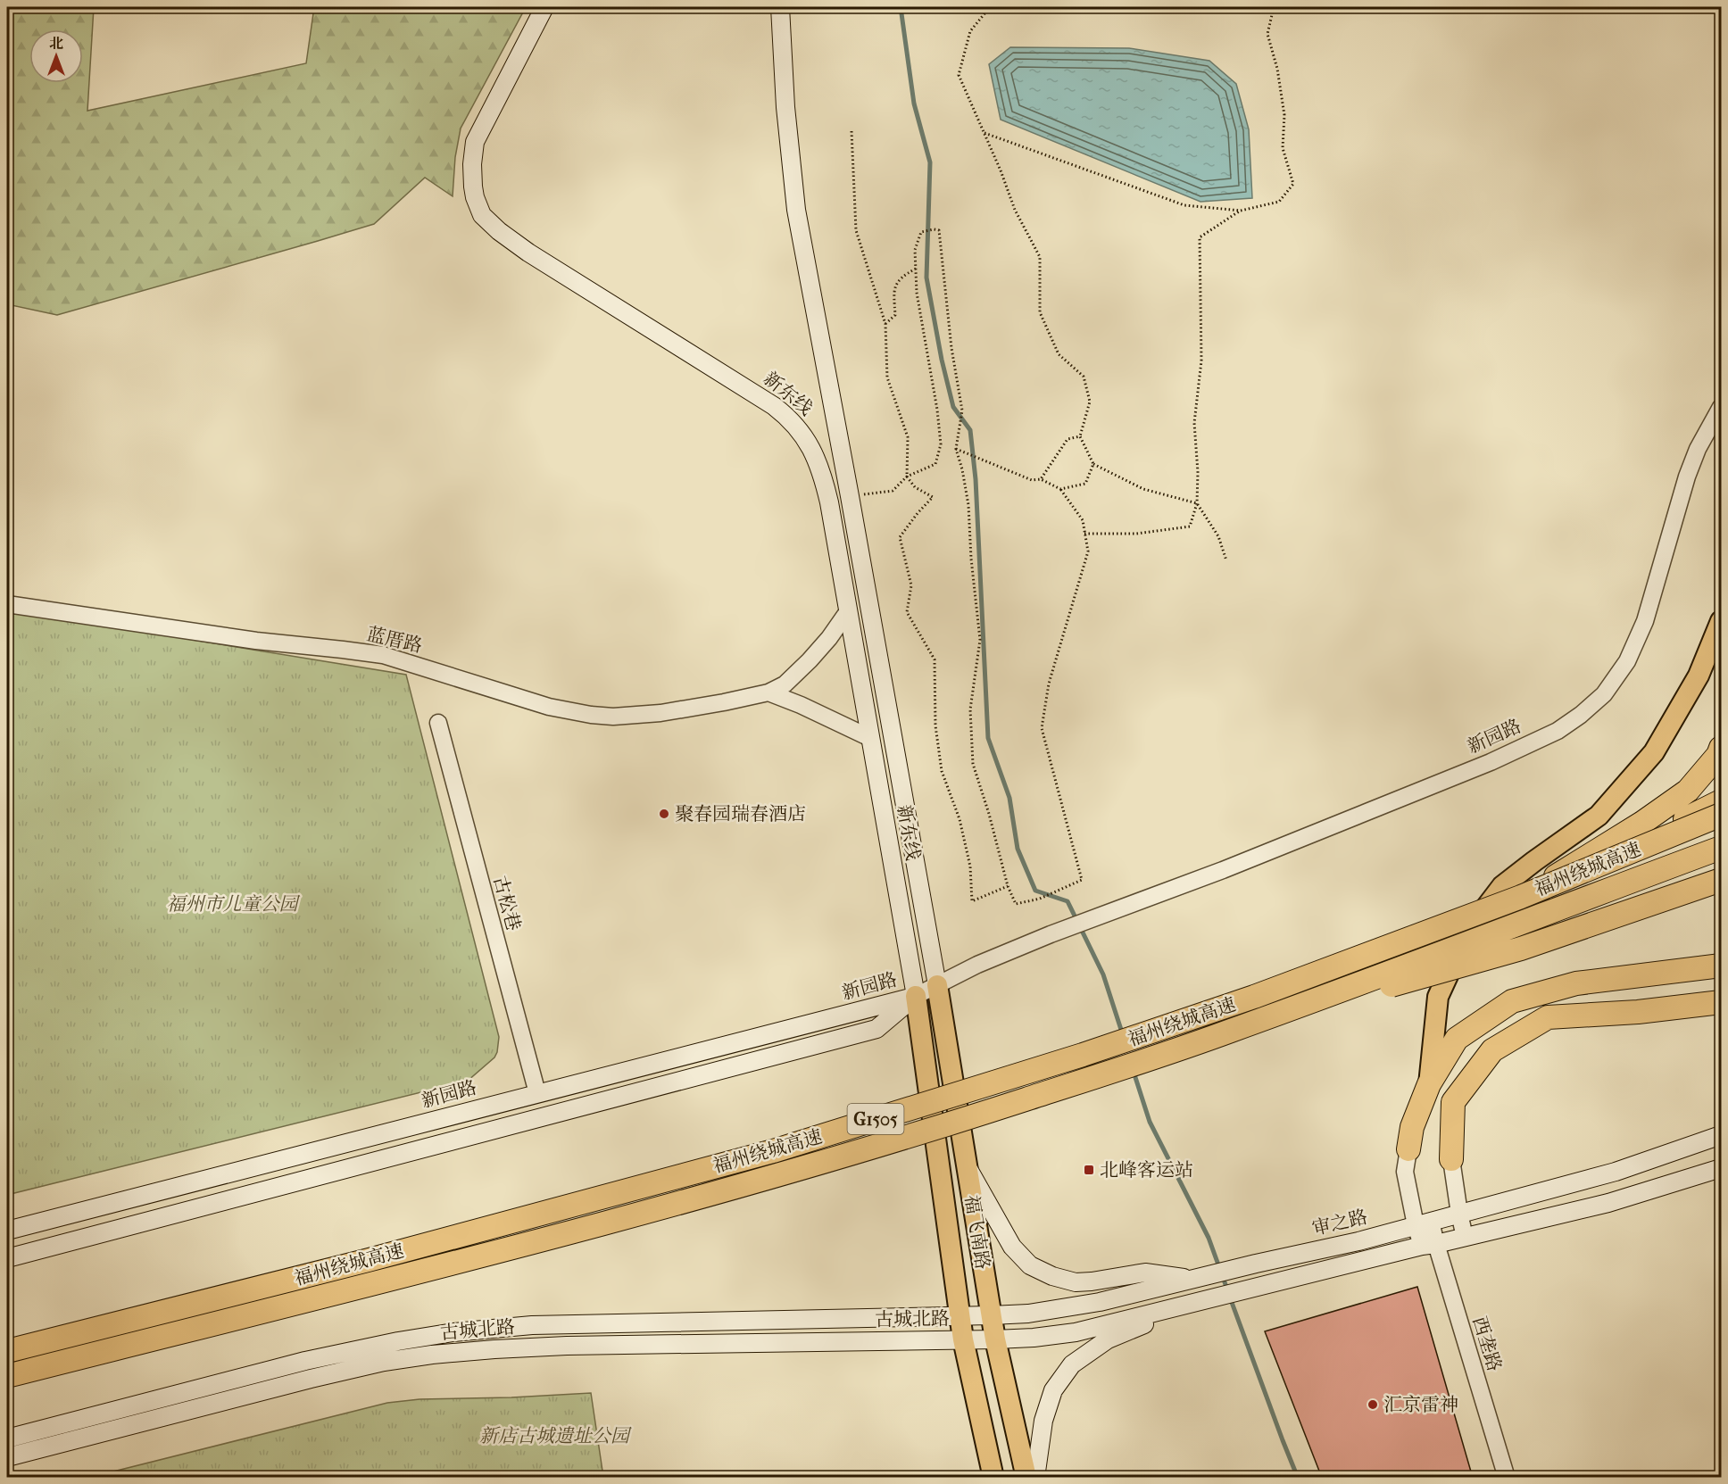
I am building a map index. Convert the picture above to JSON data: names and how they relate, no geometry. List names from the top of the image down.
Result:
{
  "streets": {
    "highway": ["福州绕城高速", "G1505"],
    "main road": [
      "新东线",
      "新园路",
      "审之路",
      "福飞南路",
      "古城北路"
    ],
    "street": ["蓝厝路", "古松巷", "西垄路"]
  },
  "crossings": [
    ["新东线", "新园路"],
    ["新东线", "福飞南路"],
    ["新园路", "古松巷"],
    ["新园路", "福飞南路"],
    ["审之路", "福飞南路"],
    ["审之路", "古城北路"],
    ["审之路", "西垄路"],
    ["福飞南路", "古城北路"]
  ],
  "parks": ["福州市儿童公园", "新店古城遗址公园"],
  "places": {
    "other": ["聚春园瑞春酒店", "汇京雷神"],
    "transit": ["北峰客运站"]
  },
  "north": "top"
}
